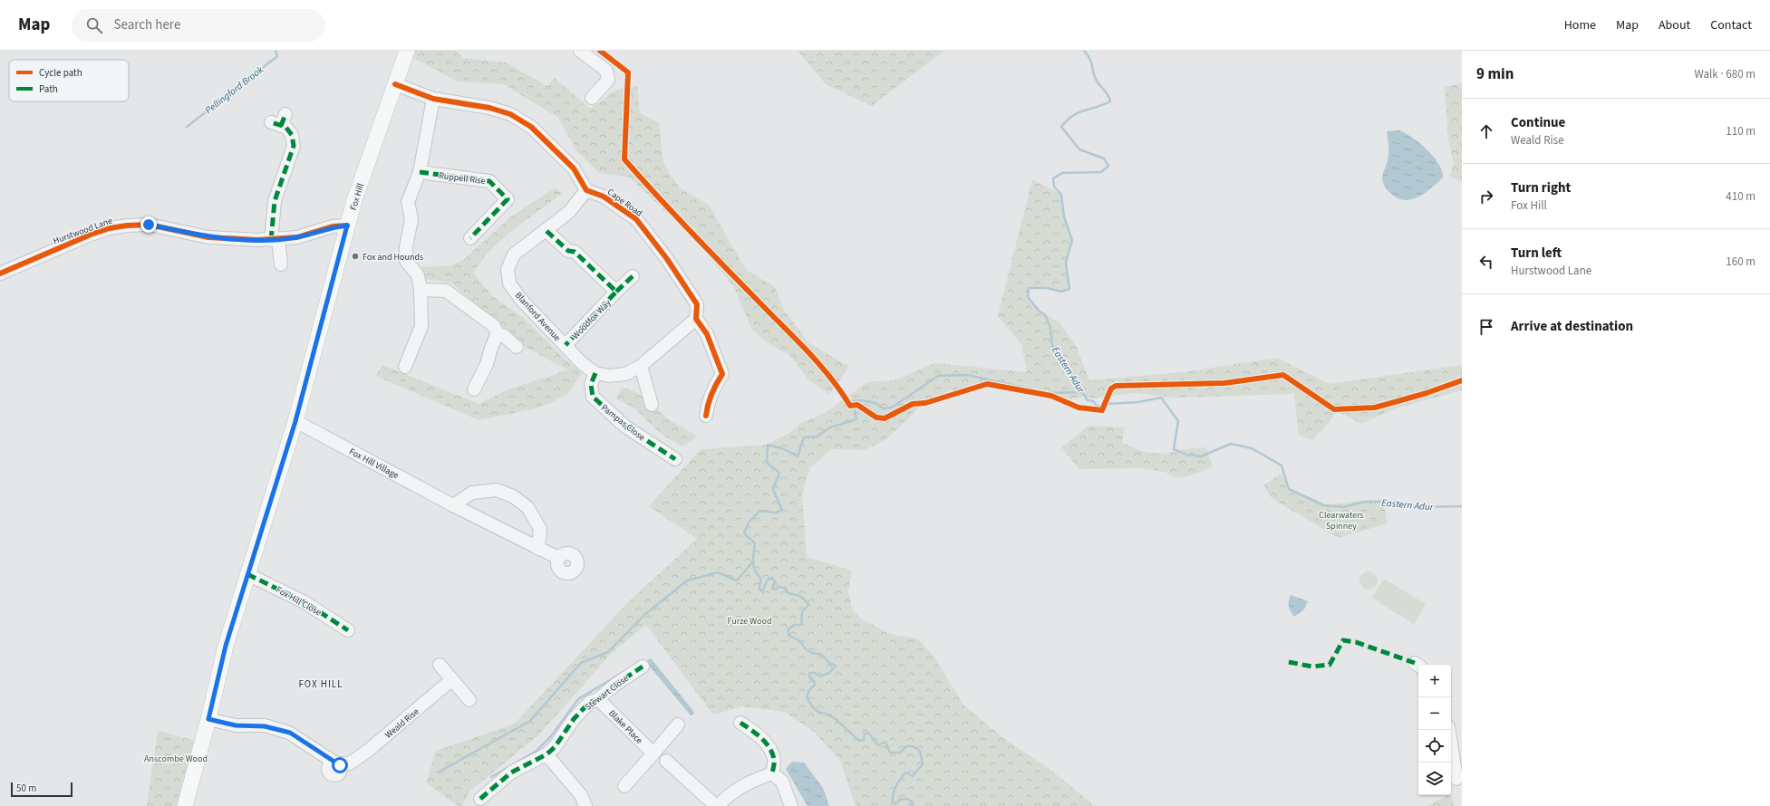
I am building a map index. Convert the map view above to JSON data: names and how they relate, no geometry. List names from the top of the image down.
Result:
{
  "streets": {
    "main road": ["Fox Hill"],
    "street": [
      "Ruppell Rise",
      "Cape Road",
      "Hurstwood Lane",
      "Blanford Avenue",
      "Woodfox Way",
      "Pampas Close",
      "Fox Hill Village",
      "Fox Hill Close",
      "Stewart Close",
      "Weald Rise",
      "Blake Place"
    ]
  },
  "crossings": [
    ["Fox Hill", "Hurstwood Lane"],
    ["Fox Hill", "Fox Hill Village"],
    ["Fox Hill", "Fox Hill Close"],
    ["Fox Hill", "Weald Rise"],
    ["Cape Road", "Blanford Avenue"],
    ["Blanford Avenue", "Woodfox Way"],
    ["Blanford Avenue", "Pampas Close"],
    ["Stewart Close", "Blake Place"]
  ],
  "districts": ["FOX HILL"],
  "water": ["Pellingford Brook", "Eastern Adur"],
  "parks": ["Clearwaters Spinney", "Furze Wood", "Anscombe Wood"],
  "places": ["Fox and Hounds"],
  "legend": ["Cycle path", "Path"],
  "scale_bar": "50 m",
  "page": {
    "header": "Map",
    "search": "Search here",
    "nav": [
      "Home",
      "Map",
      "About",
      "Contact"
    ],
    "heading": ["9 min", "Walk · 680 m"],
    "list": [
      ["Continue", "Weald Rise", "110 m"],
      ["Turn right", "Fox Hill", "410 m"],
      ["Turn left", "Hurstwood Lane", "160 m"],
      "Arrive at destination"
    ],
    "map_buttons": ["+", "−"],
    "scale": "50 m"
  }
}
